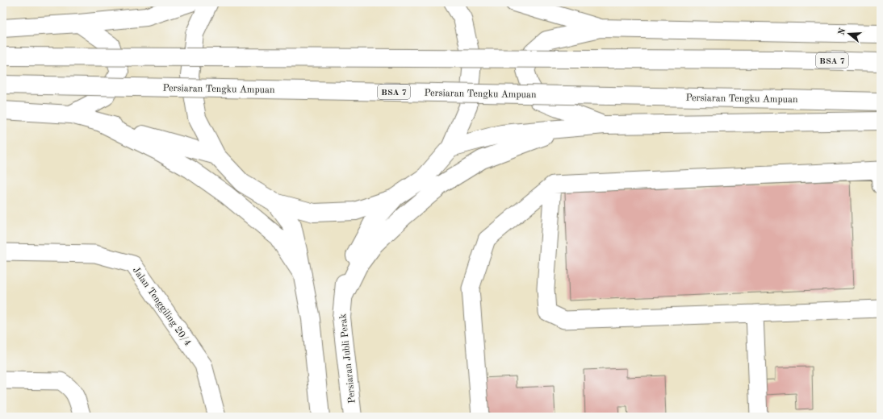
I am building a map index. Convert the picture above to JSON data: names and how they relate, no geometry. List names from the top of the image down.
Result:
{
  "streets": {
    "main road": ["BSA 7", "Persiaran Tengku Ampuan", "Persiaran Jubli Perak"],
    "street": ["Jalan Tenggiling 20/4"]
  },
  "north": "left"
}
